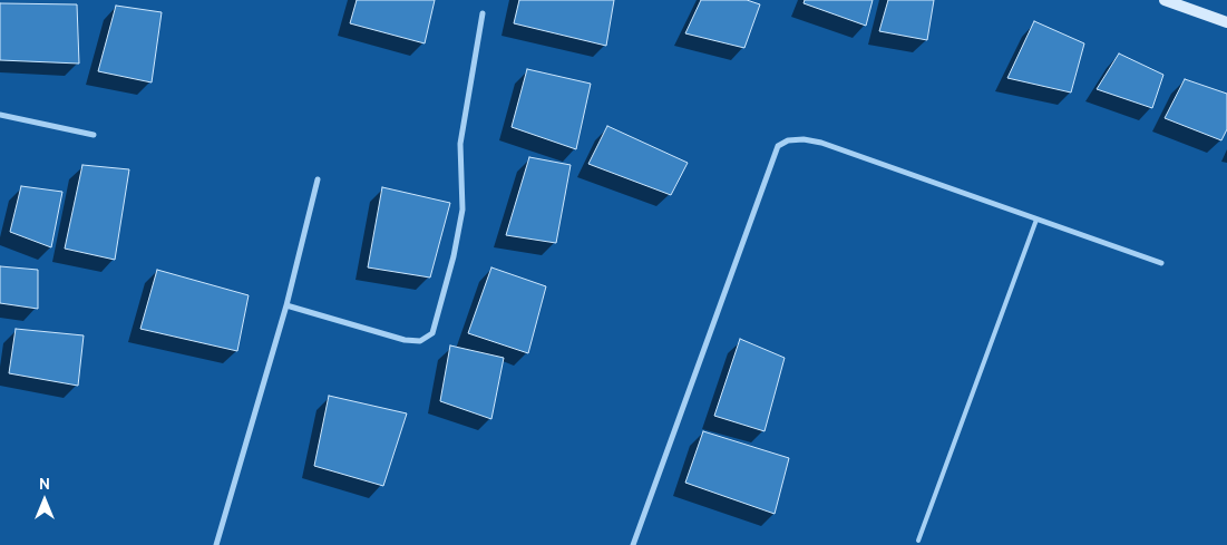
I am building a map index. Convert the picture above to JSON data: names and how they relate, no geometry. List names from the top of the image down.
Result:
{
  "north": "top"
}
